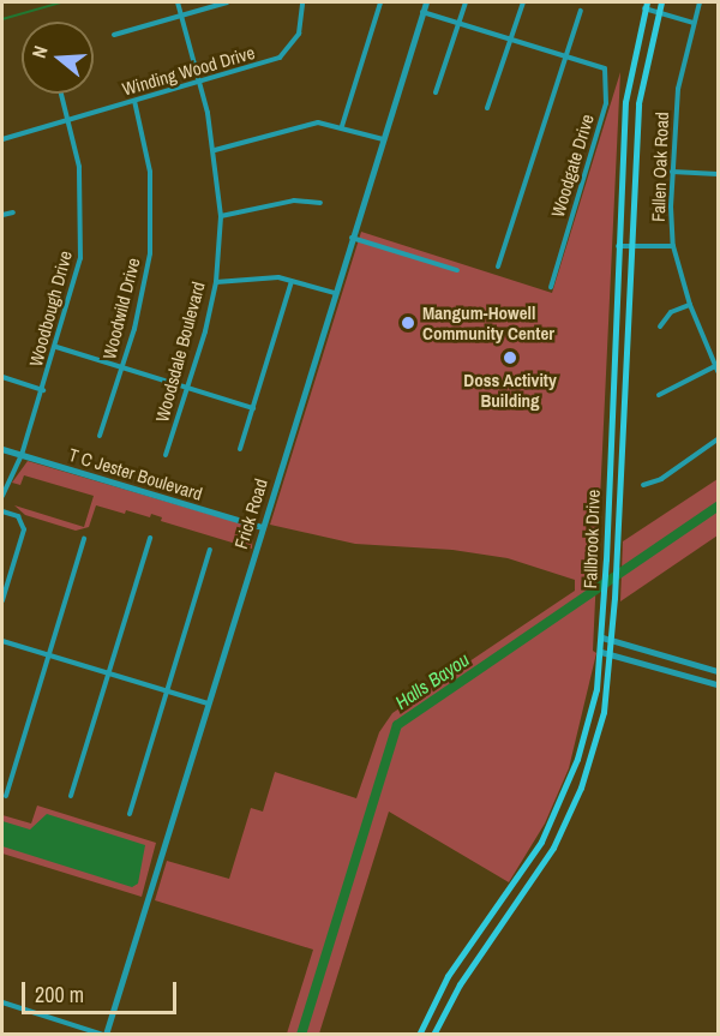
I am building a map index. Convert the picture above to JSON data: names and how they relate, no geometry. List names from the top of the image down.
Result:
{
  "streets": {
    "main road": ["Fallbrook Drive"],
    "street": [
      "Winding Wood Drive",
      "Woodgate Drive",
      "Fallen Oak Road",
      "Woodbough Drive",
      "Woodwild Drive",
      "Woodsdale Boulevard",
      "T C Jester Boulevard",
      "Frick Road"
    ]
  },
  "crossings": [
    ["Winding Wood Drive", "Woodbough Drive"],
    ["Winding Wood Drive", "Woodwild Drive"],
    ["Winding Wood Drive", "Woodsdale Boulevard"],
    ["Woodgate Drive", "Frick Road"],
    ["Woodbough Drive", "T C Jester Boulevard"],
    ["T C Jester Boulevard", "Frick Road"]
  ],
  "water": ["Halls Bayou"],
  "places": ["Mangum-Howell Community Center", "Doss Activity Building"],
  "scale_bar": "200 m",
  "north": "left"
}
